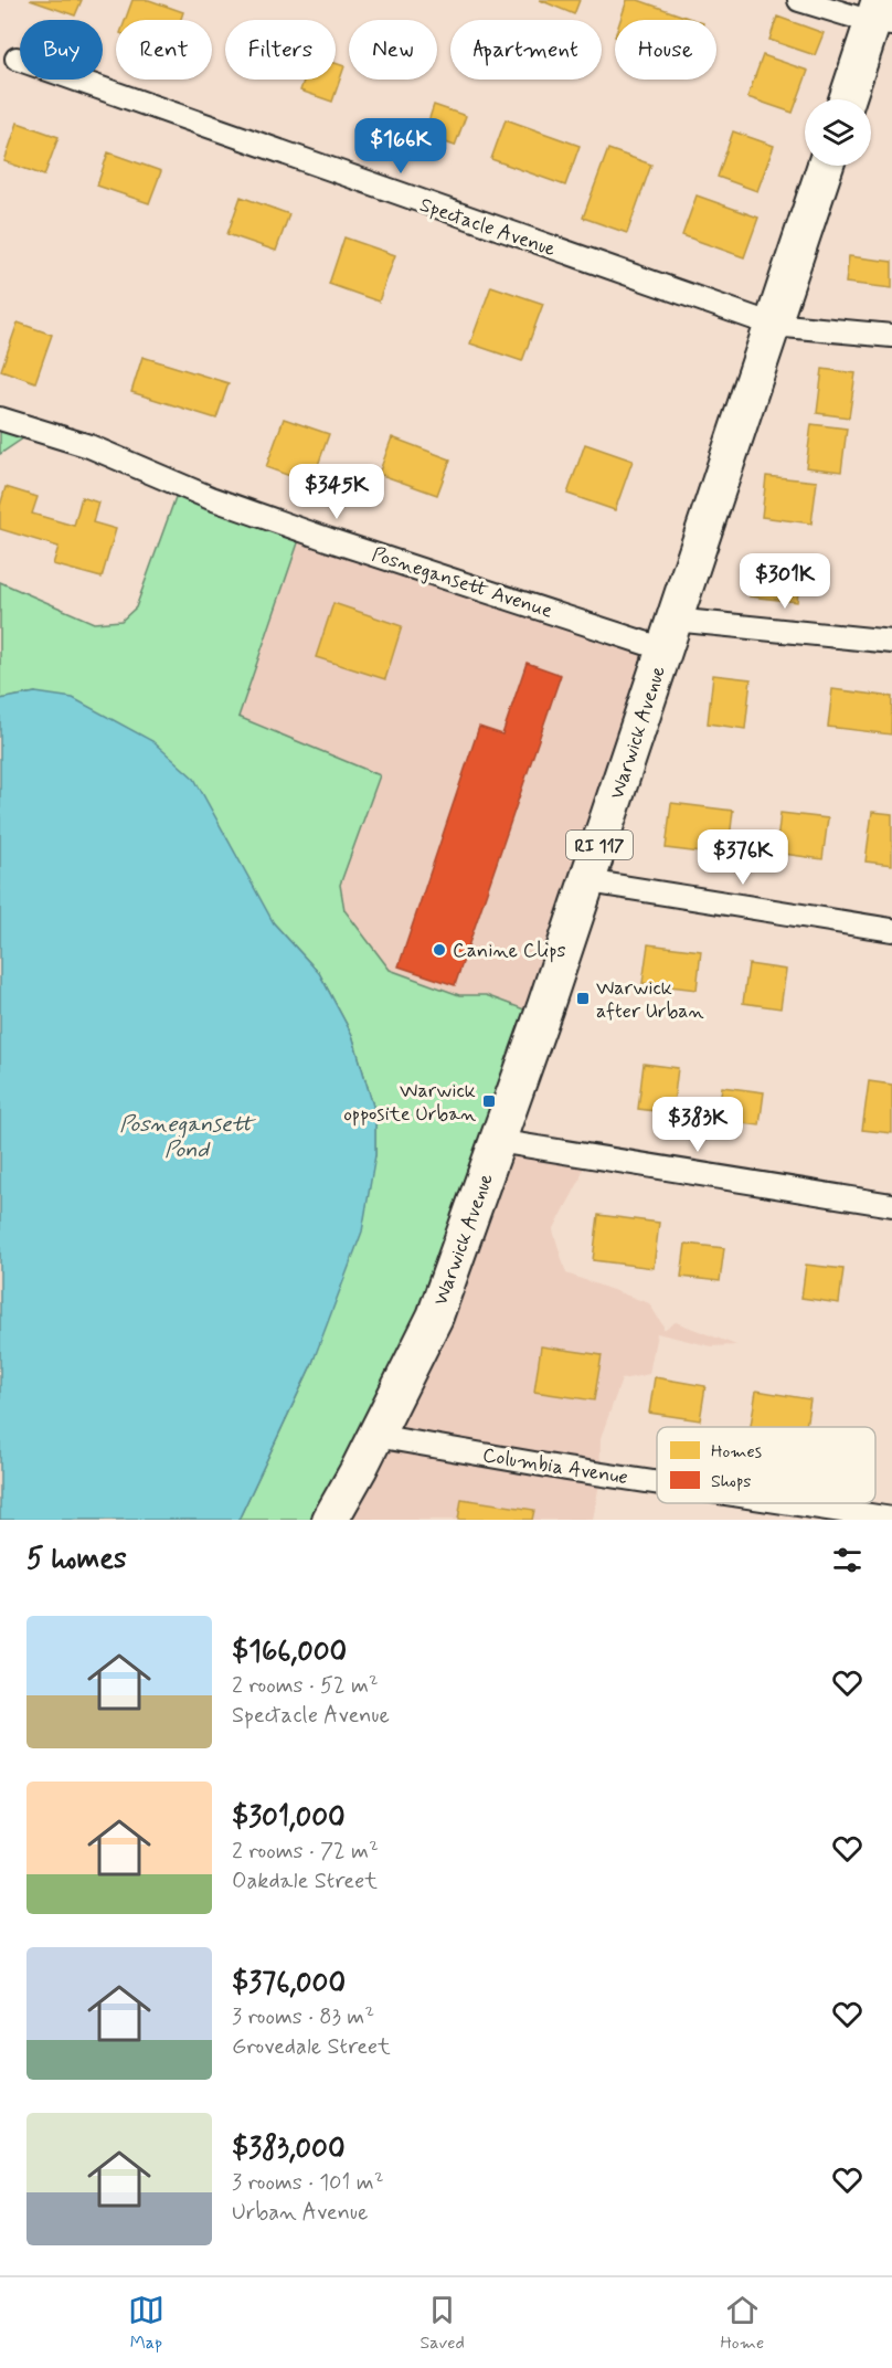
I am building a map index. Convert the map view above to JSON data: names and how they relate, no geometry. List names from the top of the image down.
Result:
{
  "streets": {
    "main road": ["Warwick Avenue", "RI 117"],
    "street": ["Spectacle Avenue", "Posnegansett Avenue", "Columbia Avenue"]
  },
  "crossings": [
    ["Spectacle Avenue", "Warwick Avenue"],
    ["Posnegansett Avenue", "Warwick Avenue"],
    ["Warwick Avenue", "Columbia Avenue"]
  ],
  "water": ["Posnegansett Pond"],
  "places": {
    "other": ["Canine Clips"],
    "transit": ["Warwick after Urban", "Warwick opposite Urban"]
  },
  "legend": ["Homes", "Shops"],
  "page": {
    "chip": [
      "Buy",
      "Rent",
      "Filters",
      "New",
      "Apartment",
      "House"
    ],
    "price": [
      "$166K",
      "$345K",
      "$301K",
      "$376K",
      "$383K"
    ],
    "heading": "5 homes",
    "list": [
      {
        "name": "$166,000",
        "note": "2 rooms · 52 m² · Spectacle Avenue"
      },
      {
        "name": "$301,000",
        "note": "2 rooms · 72 m² · Oakdale Street"
      },
      {
        "name": "$376,000",
        "note": "3 rooms · 83 m² · Grovedale Street"
      },
      {
        "name": "$383,000",
        "note": "3 rooms · 101 m² · Urban Avenue"
      }
    ],
    "tabs": ["Map", "Saved", "Home"]
  }
}
